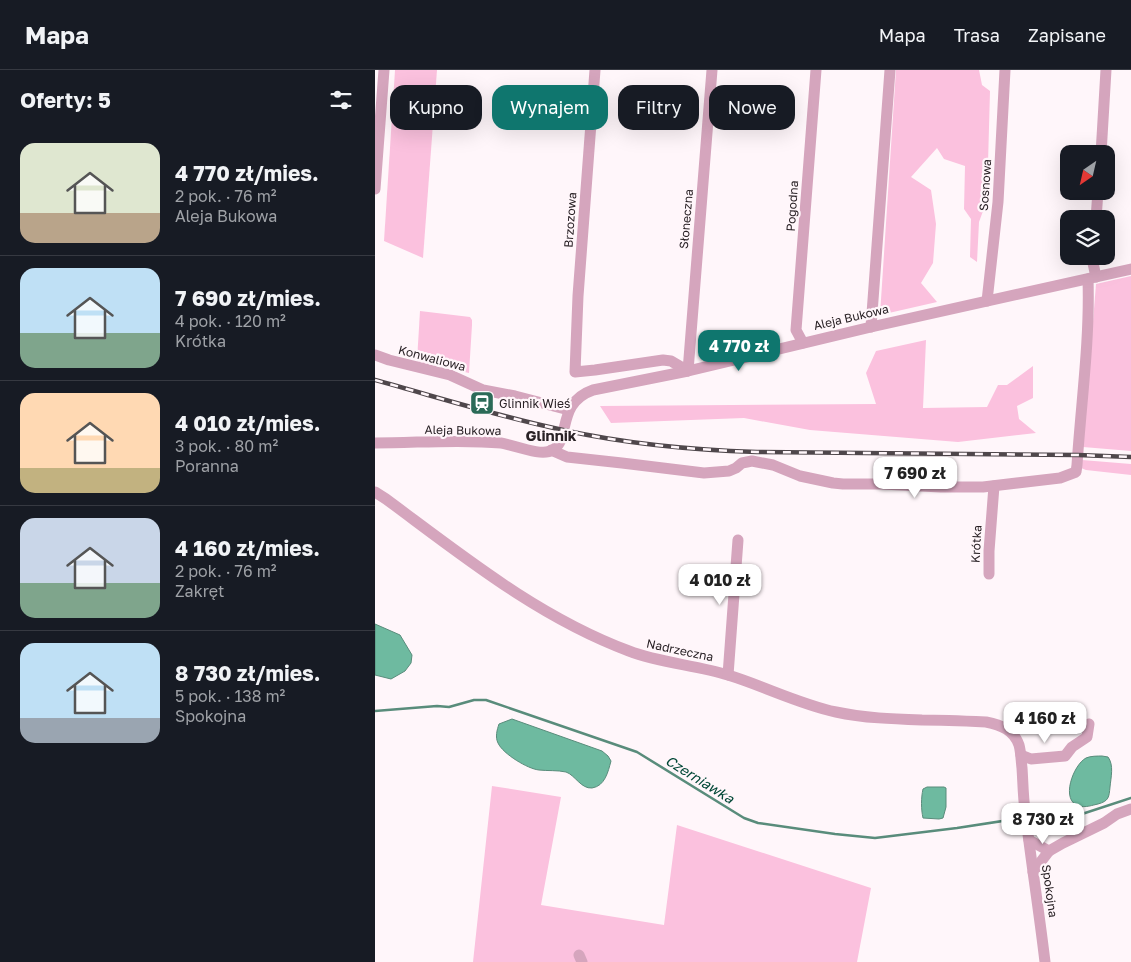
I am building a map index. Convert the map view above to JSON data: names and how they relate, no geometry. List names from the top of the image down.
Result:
{
  "streets": {
    "street": [
      "Sosnowa",
      "Pogodna",
      "Słoneczna",
      "Brzozowa",
      "Aleja Bukowa",
      "Konwaliowa",
      "Krótka",
      "Nadrzeczna",
      "Spokojna"
    ]
  },
  "crossings": [
    ["Sosnowa", "Aleja Bukowa"],
    ["Pogodna", "Aleja Bukowa"],
    ["Słoneczna", "Brzozowa"],
    ["Słoneczna", "Aleja Bukowa"],
    ["Brzozowa", "Aleja Bukowa"],
    ["Aleja Bukowa", "Konwaliowa"],
    ["Nadrzeczna", "Spokojna"]
  ],
  "districts": ["Glinnik"],
  "water": ["Czerniawka"],
  "places": {
    "station": ["Glinnik Wieś"]
  },
  "north": "bottom left",
  "page": {
    "header": "Mapa",
    "nav": ["Mapa", "Trasa", "Zapisane"],
    "heading": "Oferty: 5",
    "chip": [
      "Kupno",
      "Wynajem",
      "Filtry",
      "Nowe"
    ],
    "list": [
      {
        "name": "4 770 zł/mies.",
        "note": "2 pok. · 76 m² · Aleja Bukowa"
      },
      {
        "name": "7 690 zł/mies.",
        "note": "4 pok. · 120 m² · Krótka"
      },
      {
        "name": "4 010 zł/mies.",
        "note": "3 pok. · 80 m² · Poranna"
      },
      {
        "name": "4 160 zł/mies.",
        "note": "2 pok. · 76 m² · Zakręt"
      },
      {
        "name": "8 730 zł/mies.",
        "note": "5 pok. · 138 m² · Spokojna"
      }
    ],
    "price": [
      "4 770 zł",
      "7 690 zł",
      "4 010 zł",
      "4 160 zł",
      "8 730 zł"
    ]
  }
}
